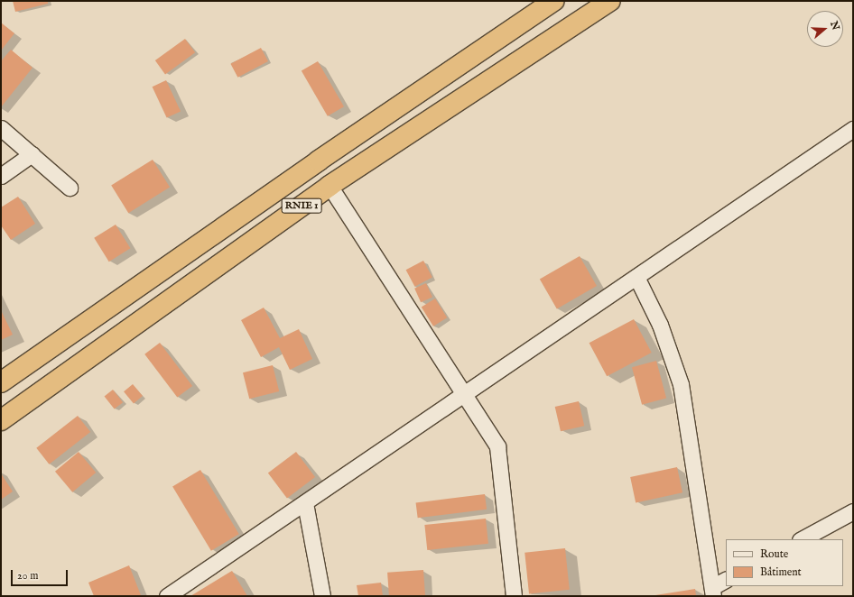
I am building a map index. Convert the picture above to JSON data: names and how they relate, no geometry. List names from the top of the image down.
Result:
{
  "streets": {
    "highway": ["RNIE 1"]
  },
  "legend": ["Route", "Bâtiment"],
  "scale_bar": "20 m",
  "north": "right"
}
